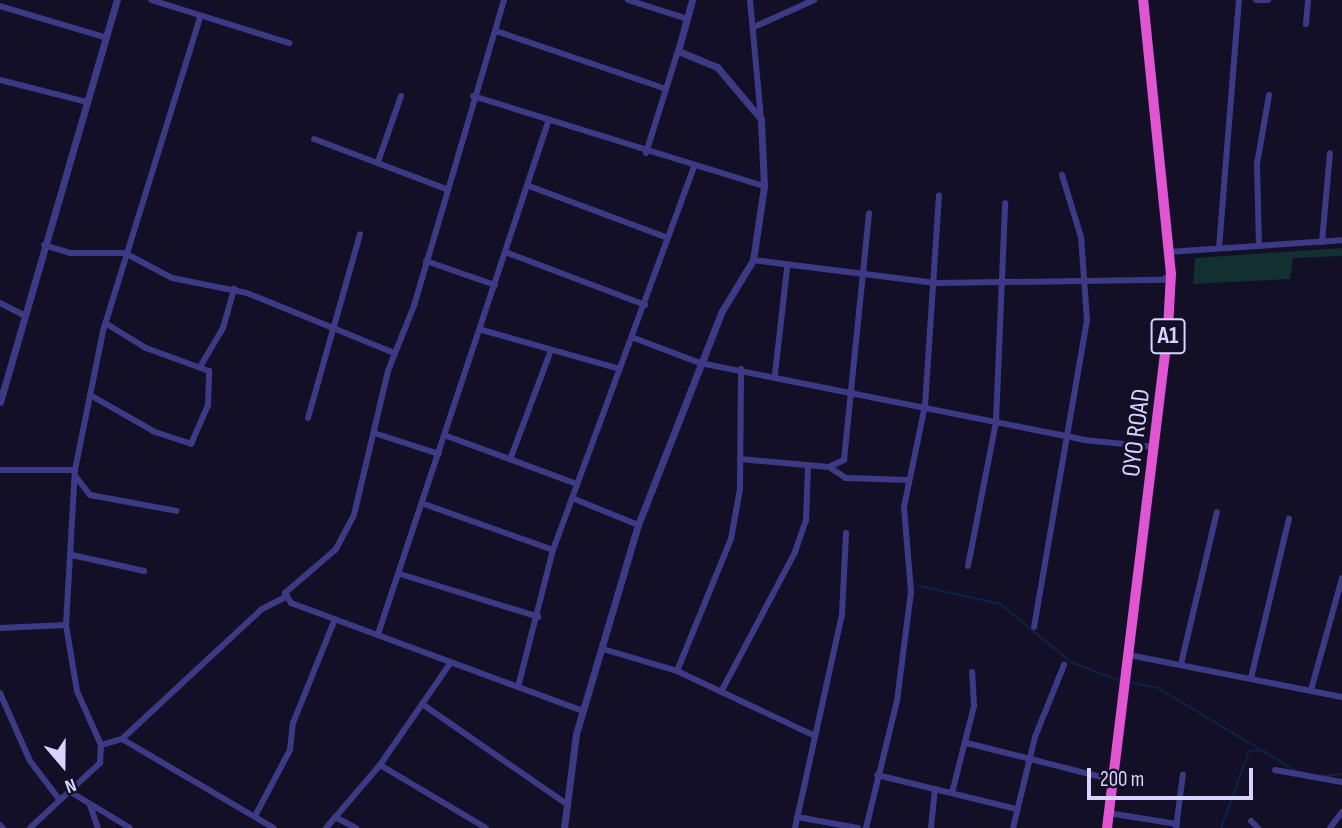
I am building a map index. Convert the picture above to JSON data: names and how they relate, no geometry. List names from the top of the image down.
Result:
{
  "streets": {
    "highway": ["A1", "OYO ROAD"]
  },
  "scale_bar": "200 m",
  "north": "bottom"
}
